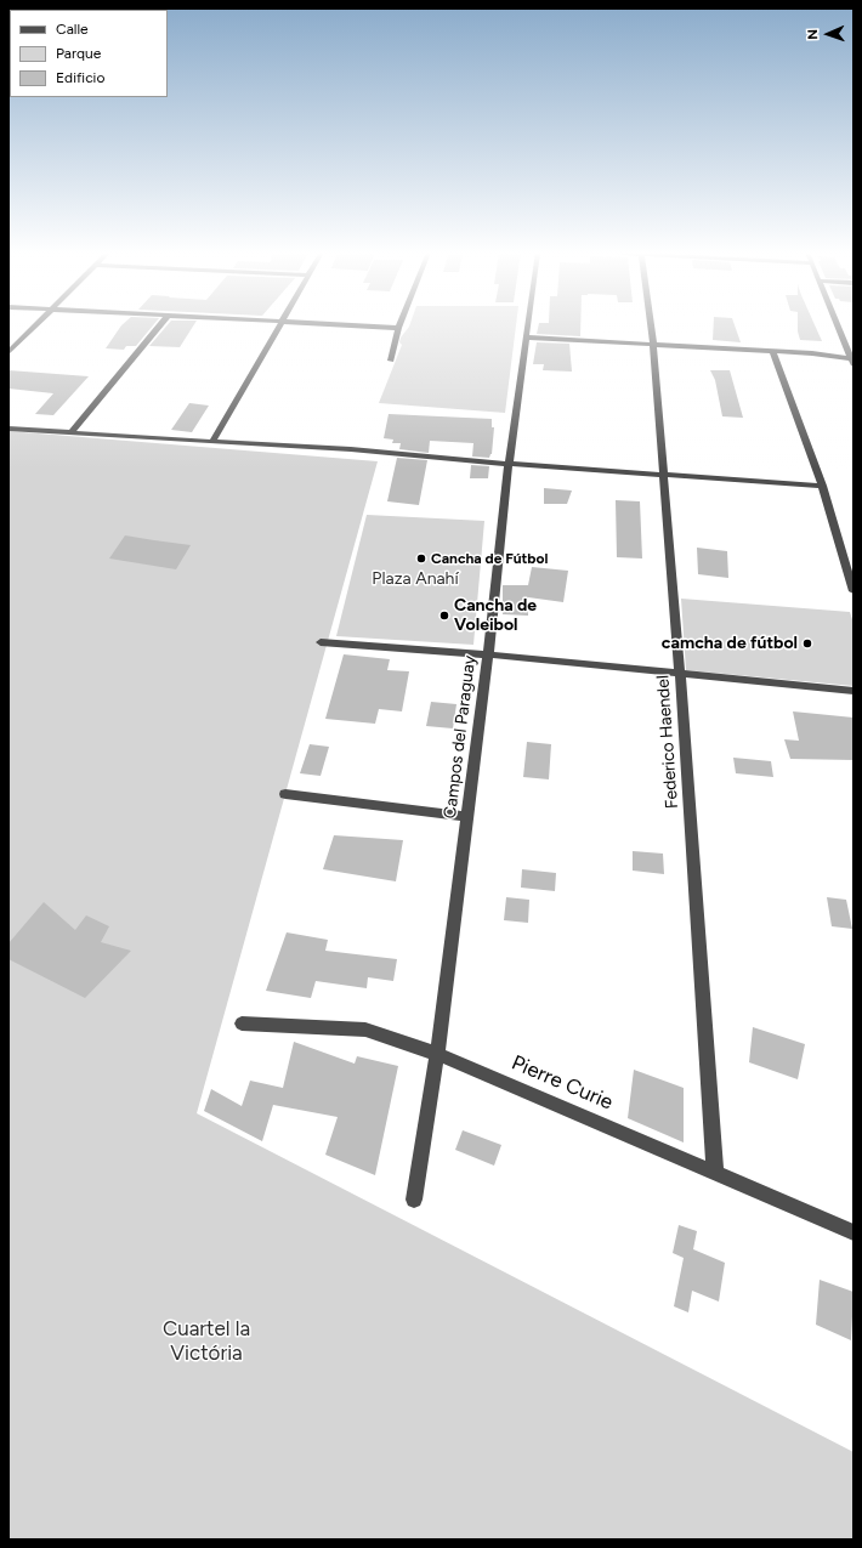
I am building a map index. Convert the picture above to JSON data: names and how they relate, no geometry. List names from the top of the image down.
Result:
{
  "streets": {
    "street": ["Campos del Paraguay", "Federico Haendel", "Pierre Curie"]
  },
  "crossings": [
    ["Campos del Paraguay", "Pierre Curie"],
    ["Federico Haendel", "Pierre Curie"]
  ],
  "parks": ["Plaza Anahí", "Cuartel la Victória"],
  "places": ["Cancha de Fútbol", "Cancha de Voleibol", "camcha de fútbol"],
  "legend": ["Calle", "Parque", "Edificio"],
  "north": "left"
}
